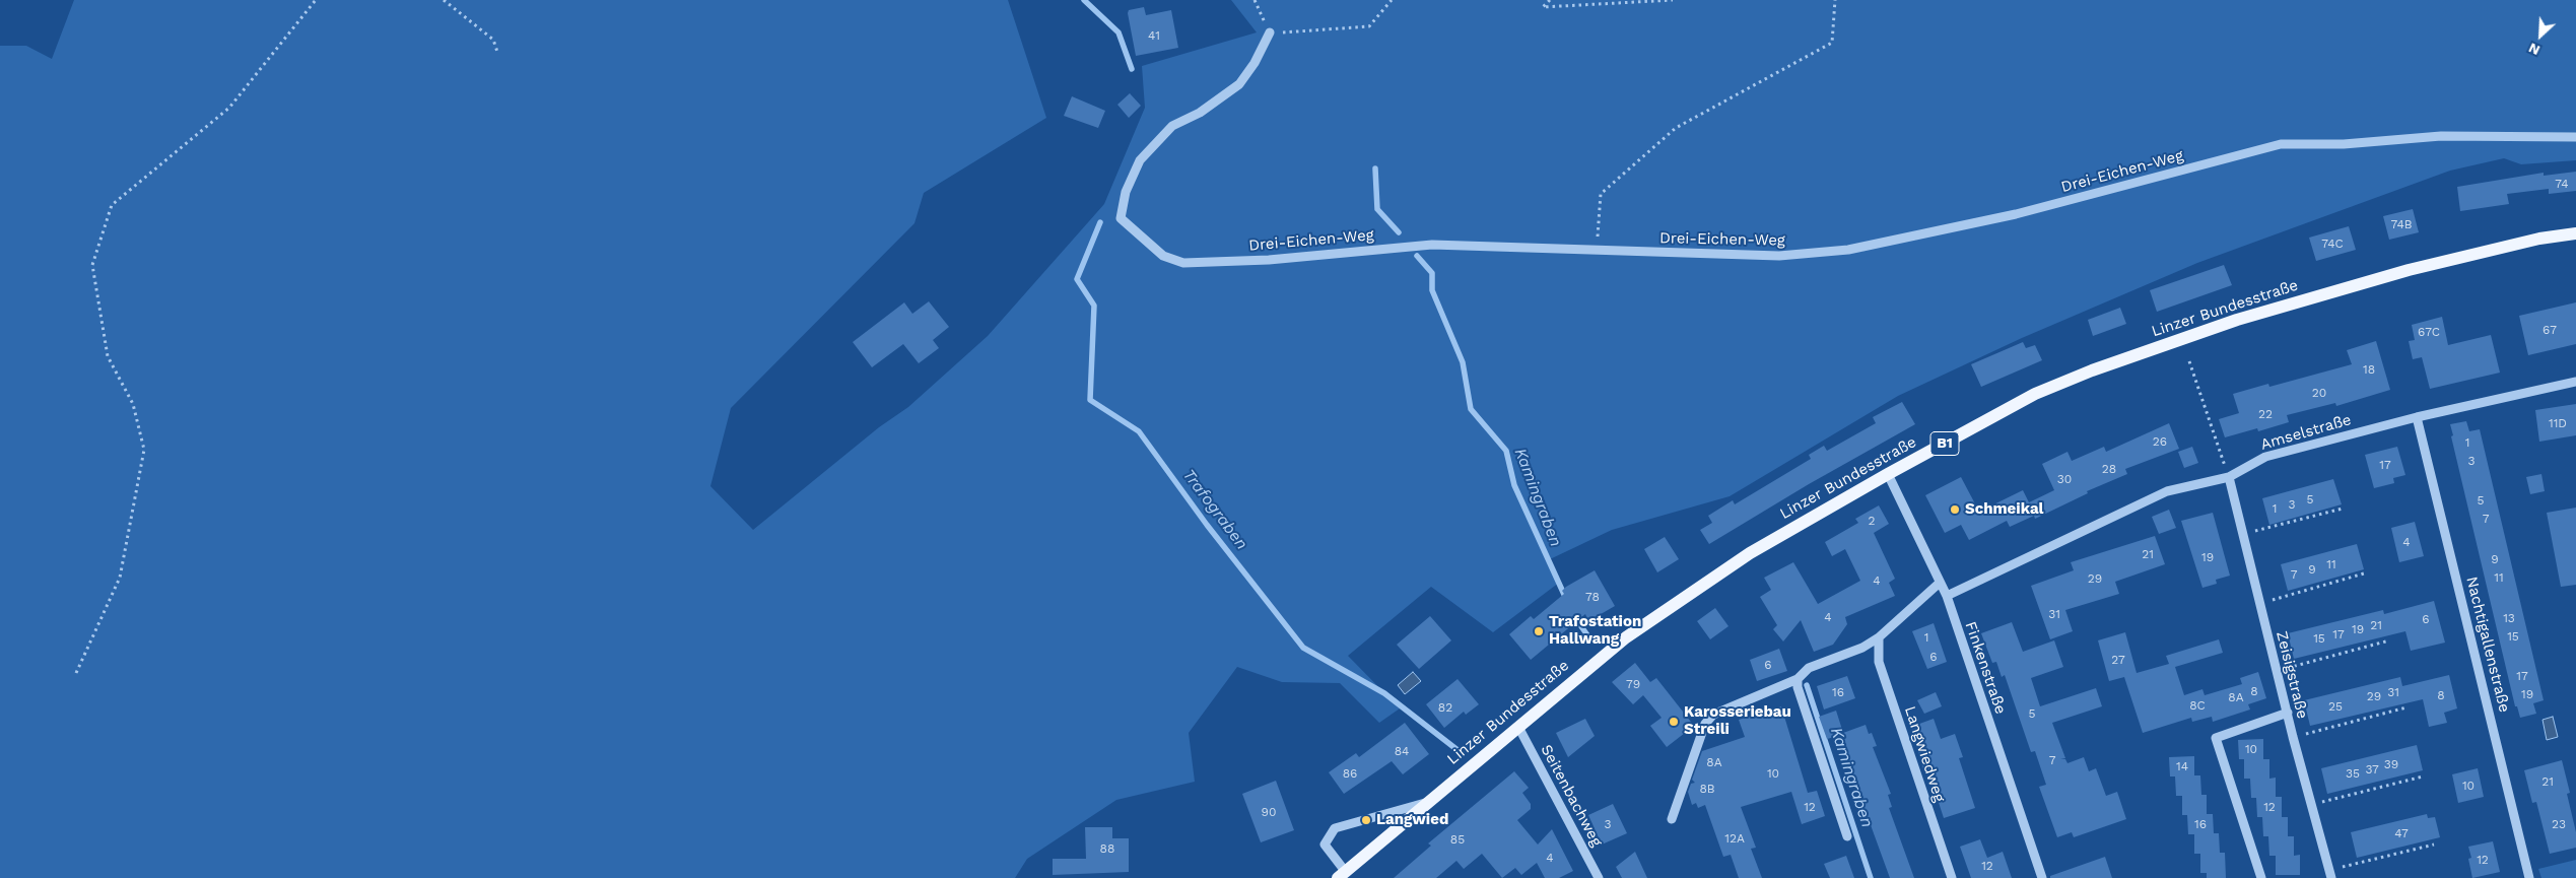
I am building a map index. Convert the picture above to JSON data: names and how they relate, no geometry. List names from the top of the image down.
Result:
{
  "streets": {
    "main road": ["Linzer Bundesstraße", "B1"],
    "street": [
      "Drei-Eichen-Weg",
      "Amselstraße",
      "Nachtigallenstraße",
      "Finkenstraße",
      "Zeisigstraße",
      "Langwiedweg",
      "Seitenbachweg"
    ]
  },
  "crossings": [
    ["Linzer Bundesstraße", "Finkenstraße"],
    ["Linzer Bundesstraße", "Seitenbachweg"],
    ["Amselstraße", "Nachtigallenstraße"],
    ["Amselstraße", "Finkenstraße"],
    ["Amselstraße", "Zeisigstraße"]
  ],
  "water": ["Kamingraben", "Trafograben"],
  "places": [
    "Schmeikal",
    "Trafostation Hallwang",
    "Karosseriebau Streili",
    "Langwied"
  ],
  "house_numbers": [
    "41",
    "74",
    "74B",
    "74C",
    "67",
    "67C",
    "18",
    "20",
    "22",
    "11D",
    "26",
    "1",
    "3",
    "17",
    "28",
    "30",
    "5",
    "5",
    "3",
    "1",
    "7",
    "2",
    "4",
    "21",
    "19",
    "9",
    "11",
    "9",
    "7",
    "11",
    "29",
    "4",
    "78",
    "31",
    "4",
    "13",
    "6",
    "21",
    "19",
    "17",
    "15",
    "1",
    "15",
    "6",
    "27",
    "6",
    "17",
    "79",
    "8",
    "16",
    "31",
    "19",
    "8",
    "29",
    "8A",
    "8C",
    "25",
    "82",
    "5",
    "10",
    "84",
    "7",
    "8A",
    "39",
    "14",
    "37",
    "86",
    "10",
    "35",
    "21",
    "10",
    "8B",
    "12",
    "12",
    "90",
    "3",
    "16",
    "23",
    "47",
    "12A",
    "85",
    "88",
    "4",
    "12",
    "12"
  ],
  "north": "bottom left"
}
